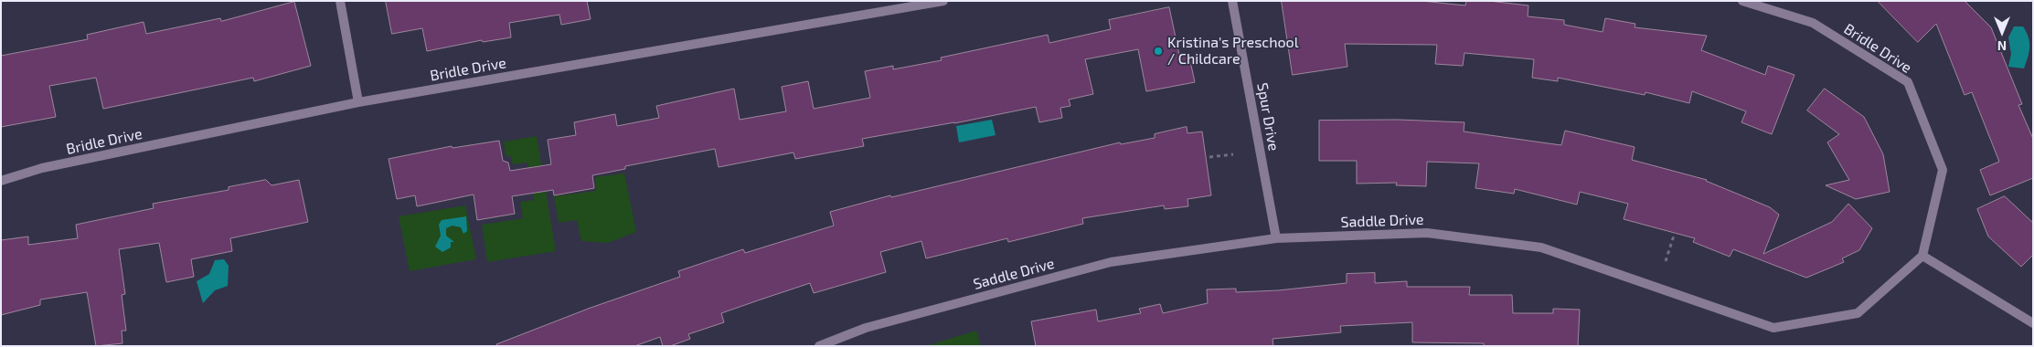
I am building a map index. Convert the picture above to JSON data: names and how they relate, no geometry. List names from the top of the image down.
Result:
{
  "streets": {
    "street": ["Bridle Drive", "Spur Drive", "Saddle Drive"]
  },
  "crossings": [
    ["Bridle Drive", "Saddle Drive"],
    ["Spur Drive", "Saddle Drive"]
  ],
  "places": ["Kristina's Preschool / Childcare"],
  "north": "bottom"
}
